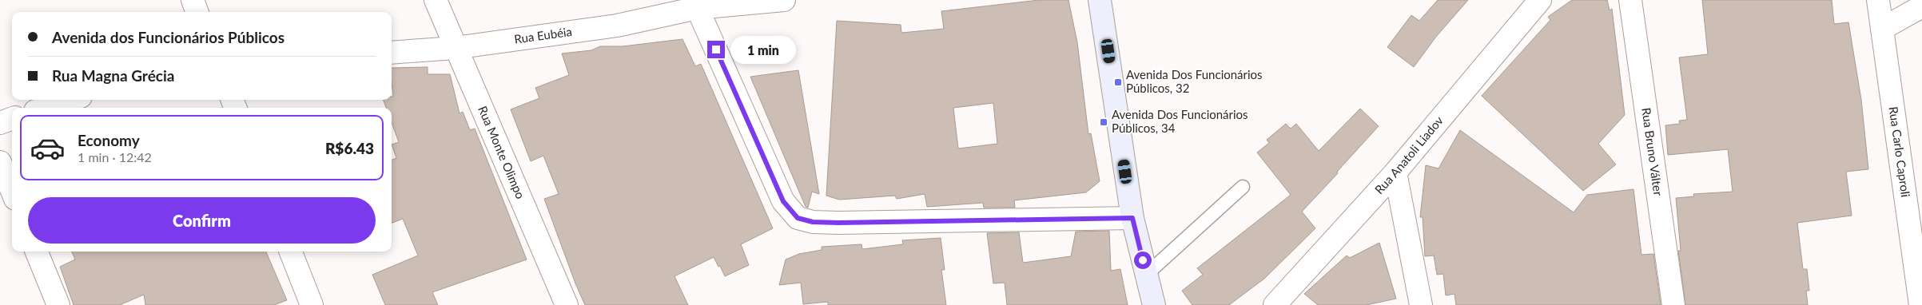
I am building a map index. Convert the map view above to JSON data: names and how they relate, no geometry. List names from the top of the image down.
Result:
{
  "streets": {
    "street": [
      "Rua Eubéia",
      "Rua Monte Olimpo",
      "Rua Bruno Válter",
      "Rua Carlo Caproli",
      "Rua Anatoli Liadov"
    ]
  },
  "crossings": [
    ["Rua Eubéia", "Rua Monte Olimpo"]
  ],
  "places": {
    "transit": ["Avenida Dos Funcionários Públicos, 32", "Avenida Dos Funcionários Públicos, 34"]
  },
  "page": {
    "banner": ["Avenida dos Funcionários Públicos", "Rua Magna Grécia"],
    "bubble": "1 min",
    "list": [
      {
        "name": "Economy",
        "note": "1 min · 12:42",
        "value": "R$6.43"
      }
    ],
    "buttons": "Confirm"
  }
}
